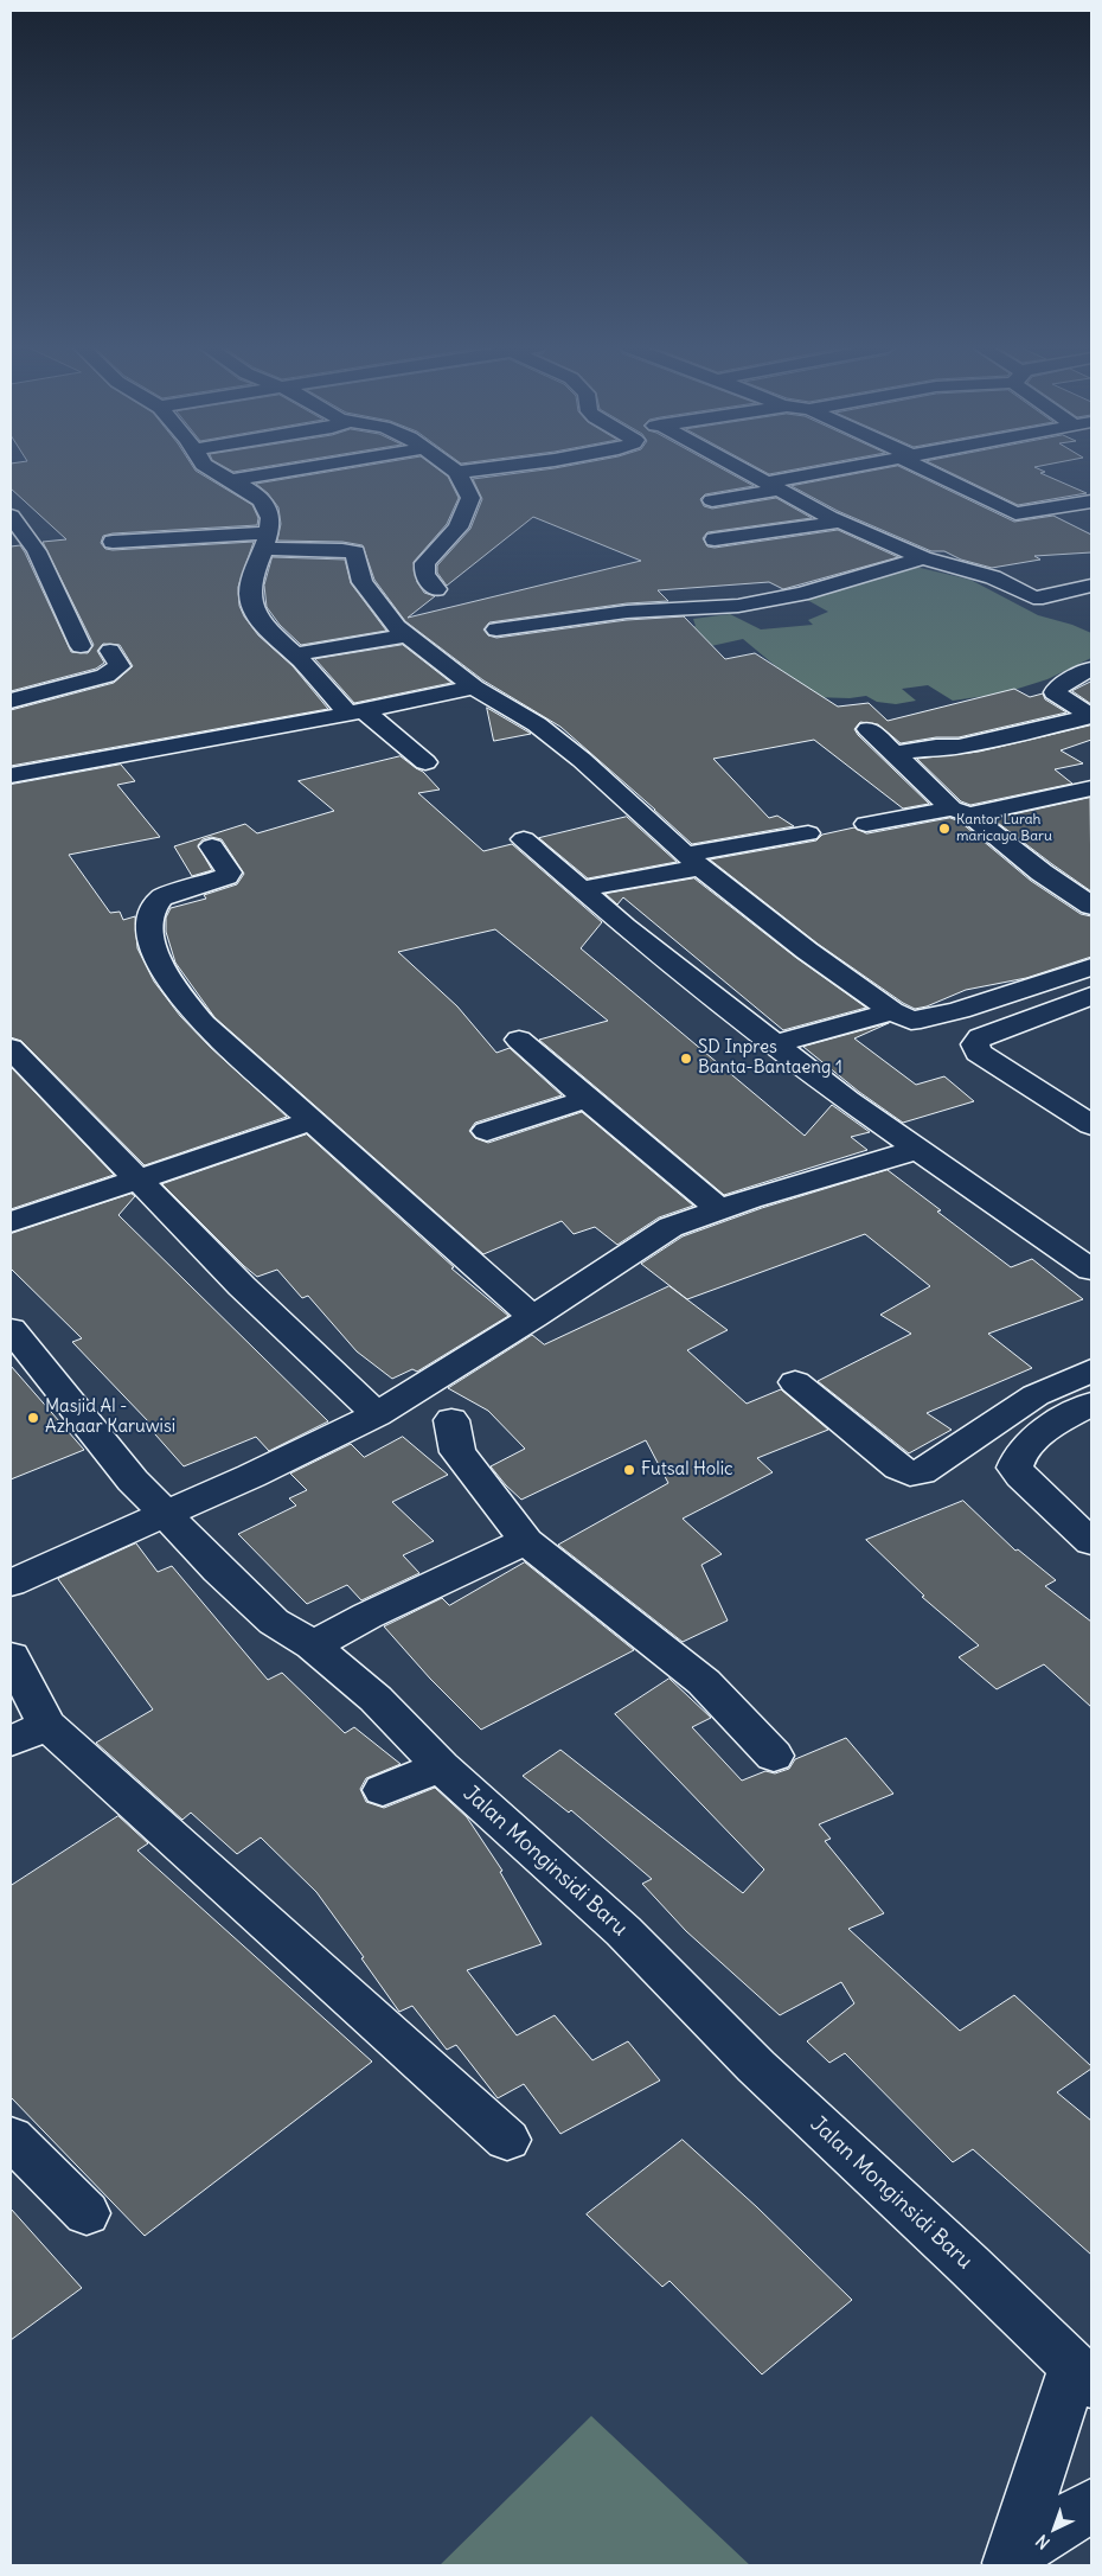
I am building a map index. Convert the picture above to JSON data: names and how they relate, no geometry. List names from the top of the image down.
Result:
{
  "streets": {
    "street": ["Jalan Monginsidi Baru"]
  },
  "places": [
    "Kantor Lurah maricaya Baru",
    "SD Inpres Banta-Bantaeng 1",
    "Masjid Al - Azhaar Karuwisi",
    "Futsal Holic"
  ],
  "north": "bottom left"
}
